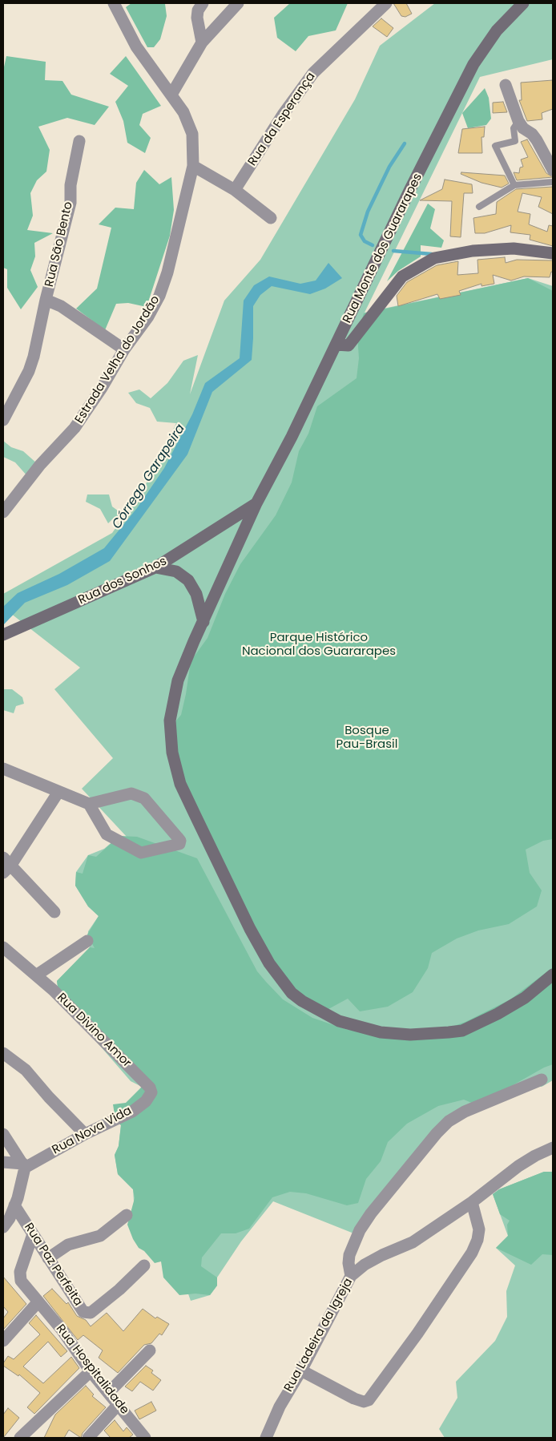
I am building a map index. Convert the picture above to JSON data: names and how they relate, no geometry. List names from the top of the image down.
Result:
{
  "streets": {
    "main road": ["Rua Monte dos Guararapes", "Rua dos Sonhos"],
    "street": [
      "Rua da Esperança",
      "Rua São Bento",
      "Estrada Velha do Jordão",
      "Rua Divino Amor",
      "Rua Nova Vida",
      "Rua Paz Perfeita",
      "Rua Ladeira da Igreja",
      "Rua Hospitalidade"
    ]
  },
  "crossings": [
    ["Rua São Bento", "Estrada Velha do Jordão"],
    ["Rua Monte dos Guararapes", "Rua dos Sonhos"],
    ["Rua Divino Amor", "Rua Nova Vida"],
    ["Rua Paz Perfeita", "Rua Hospitalidade"]
  ],
  "water": ["Córrego Garapeira"],
  "parks": ["Parque Histórico Nacional dos Guararapes", "Bosque Pau-Brasil"]
}
